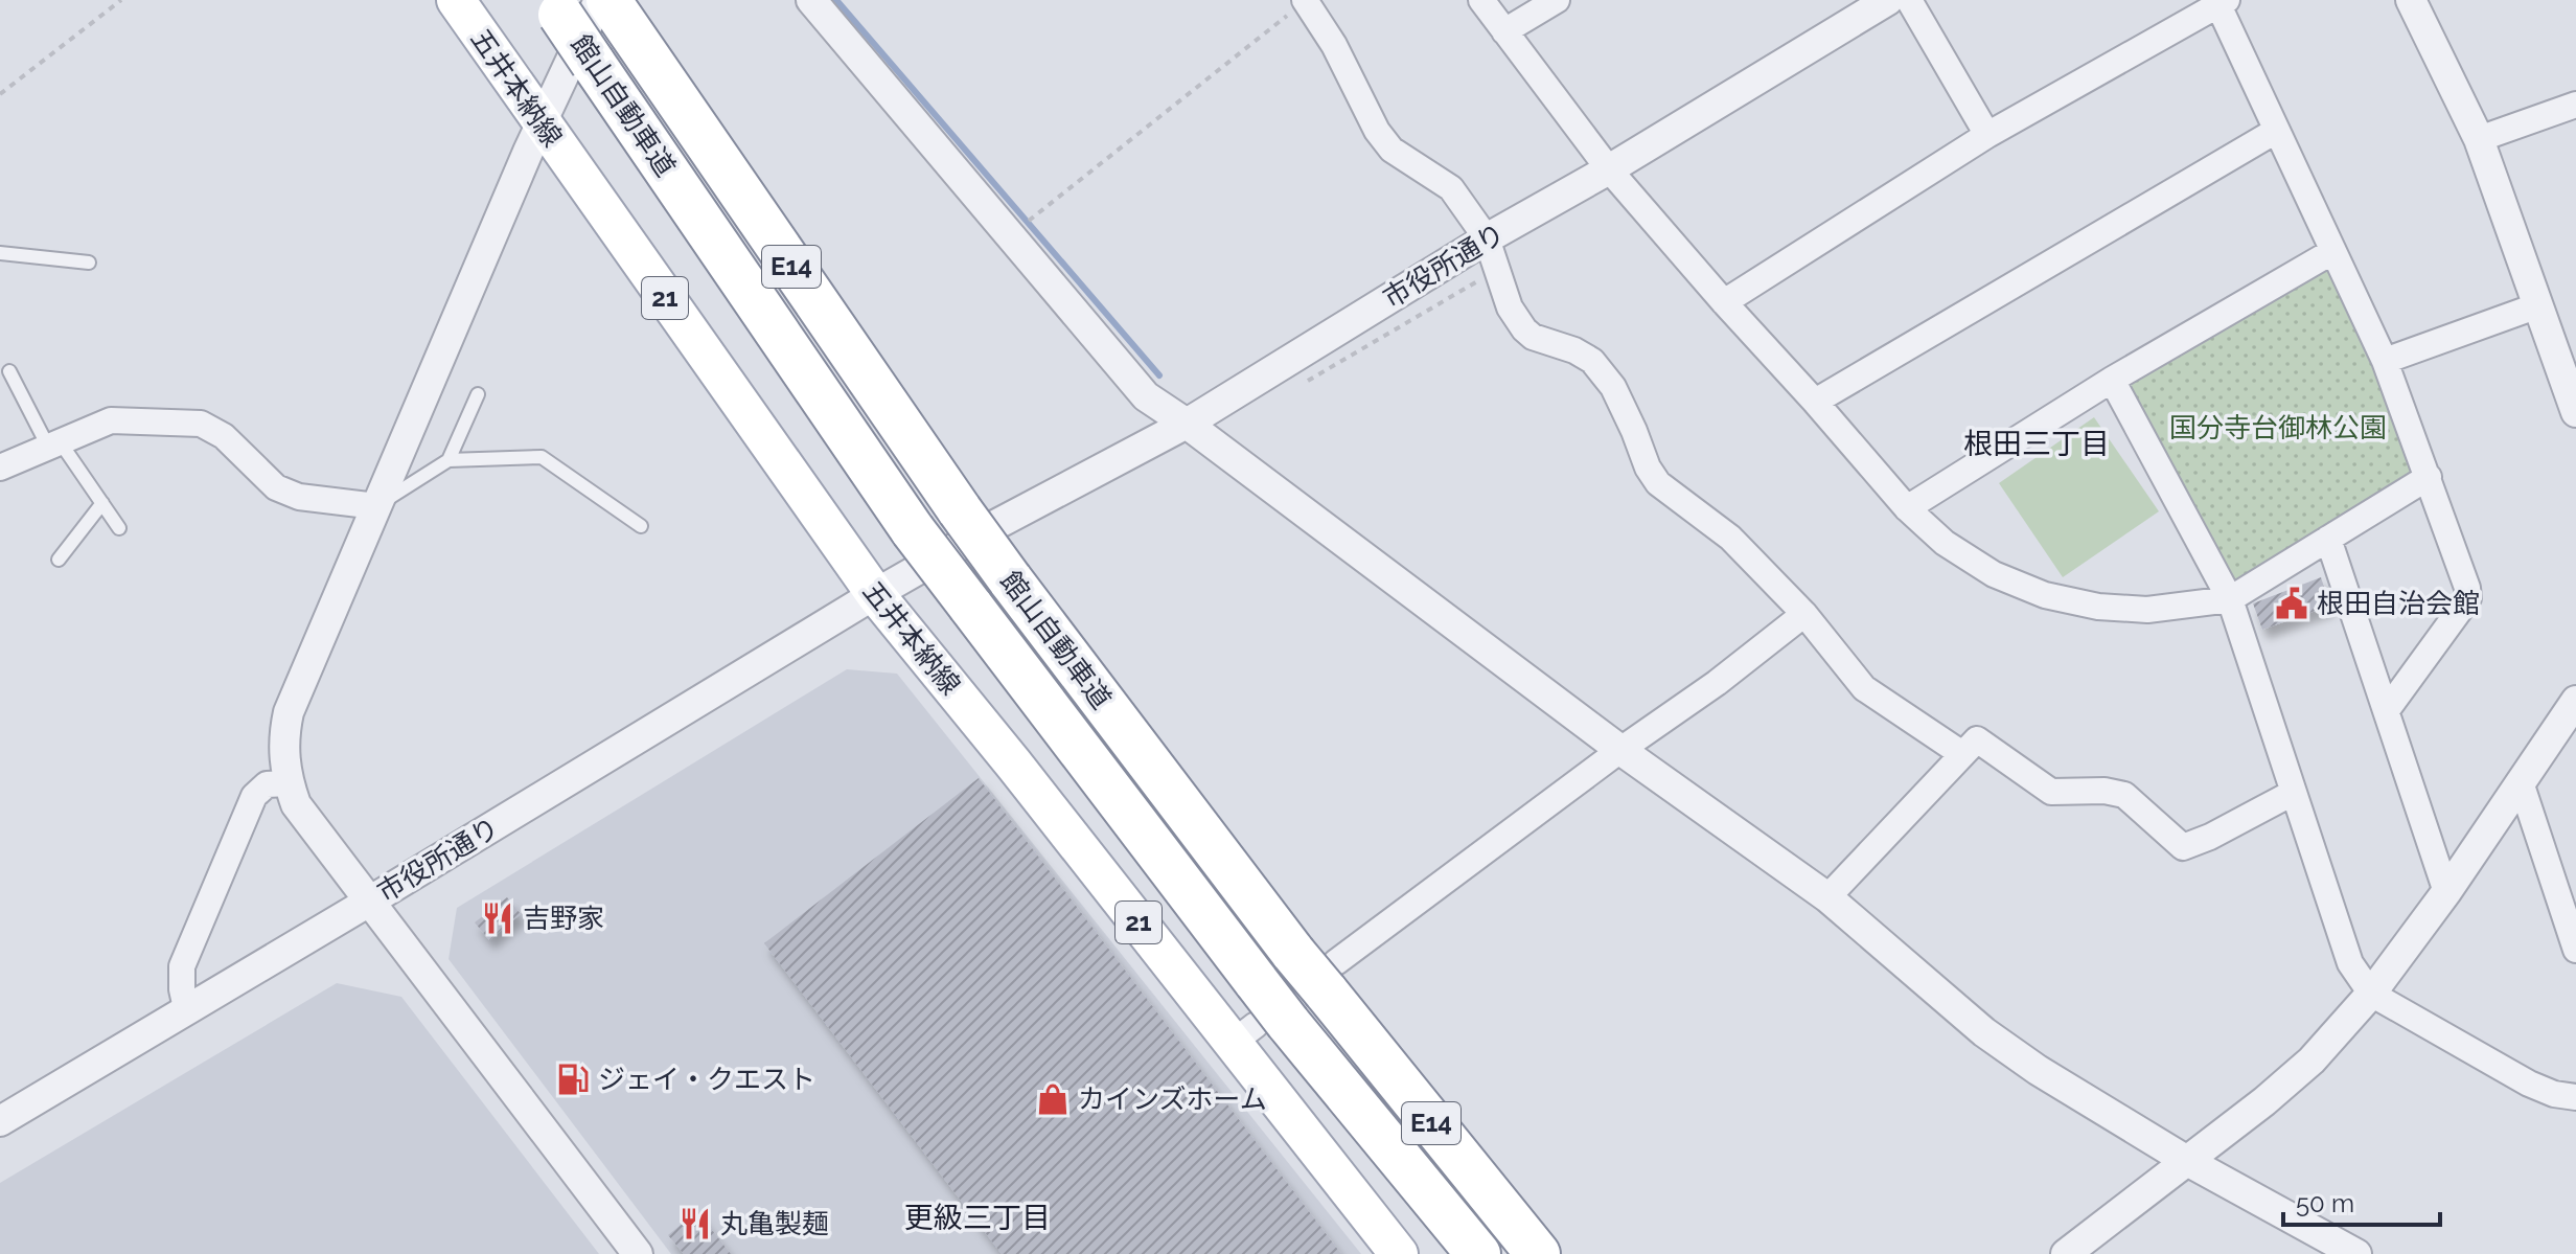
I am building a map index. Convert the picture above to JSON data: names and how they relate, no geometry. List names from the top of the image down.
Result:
{
  "streets": {
    "highway": ["館山自動車道", "E14"],
    "main road": ["五井本納線", "21"],
    "street": ["市役所通り"]
  },
  "crossings": [
    ["五井本納線", "館山自動車道"],
    ["五井本納線", "市役所通り"],
    ["館山自動車道", "市役所通り"]
  ],
  "districts": ["根田三丁目", "更級三丁目"],
  "parks": ["国分寺台御林公園"],
  "places": {
    "public building": ["根田自治会館"],
    "restaurant": ["吉野家", "丸亀製麺"],
    "fuel station": ["ジェイ・クエスト"],
    "shop": ["カインズホーム"]
  },
  "scale_bar": "50 m"
}
